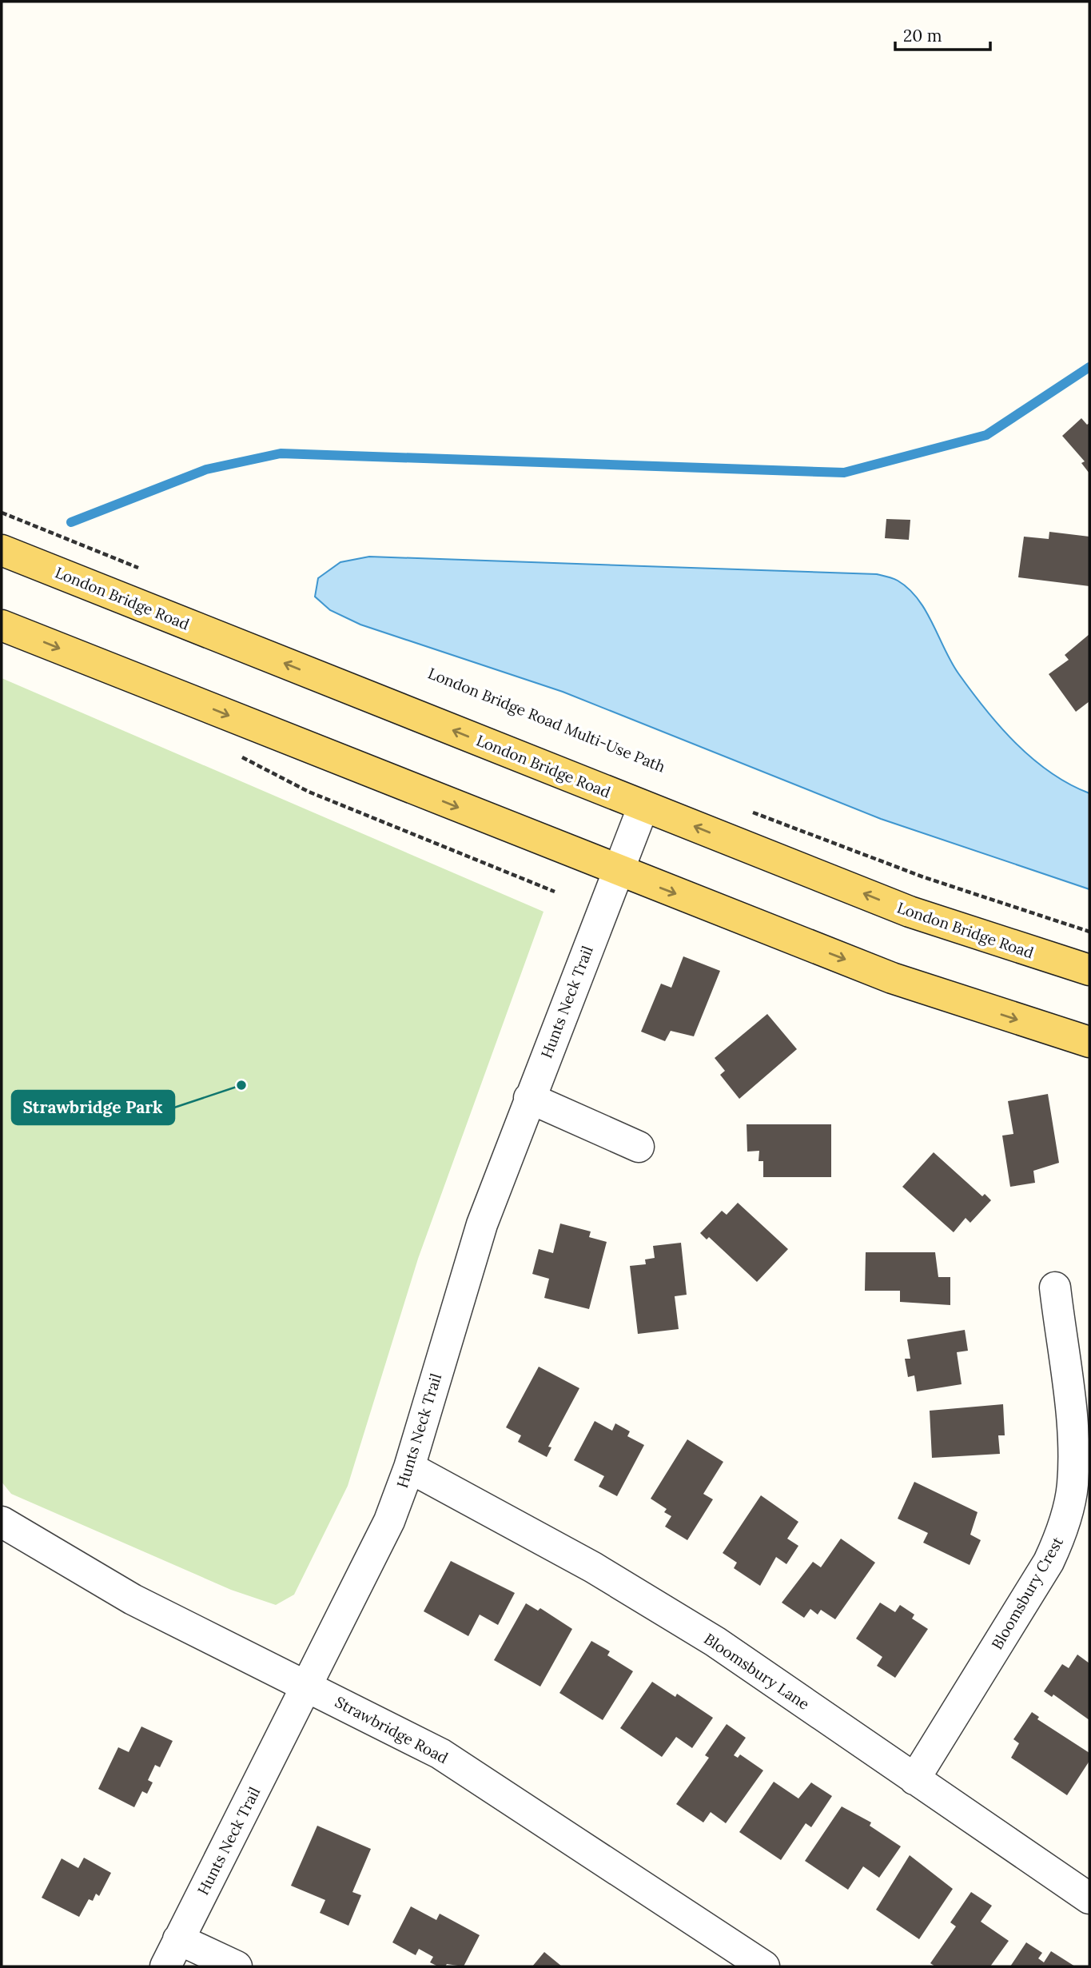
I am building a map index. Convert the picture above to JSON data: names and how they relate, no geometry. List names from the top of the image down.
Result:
{
  "streets": {
    "main road": ["London Bridge Road"],
    "street": [
      "Hunts Neck Trail",
      "Bloomsbury Crest",
      "Bloomsbury Lane",
      "Strawbridge Road"
    ]
  },
  "crossings": [
    ["London Bridge Road", "Hunts Neck Trail"],
    ["Hunts Neck Trail", "Bloomsbury Lane"],
    ["Hunts Neck Trail", "Strawbridge Road"],
    ["Bloomsbury Crest", "Bloomsbury Lane"]
  ],
  "places": ["Strawbridge Park"],
  "scale_bar": "20 m"
}
